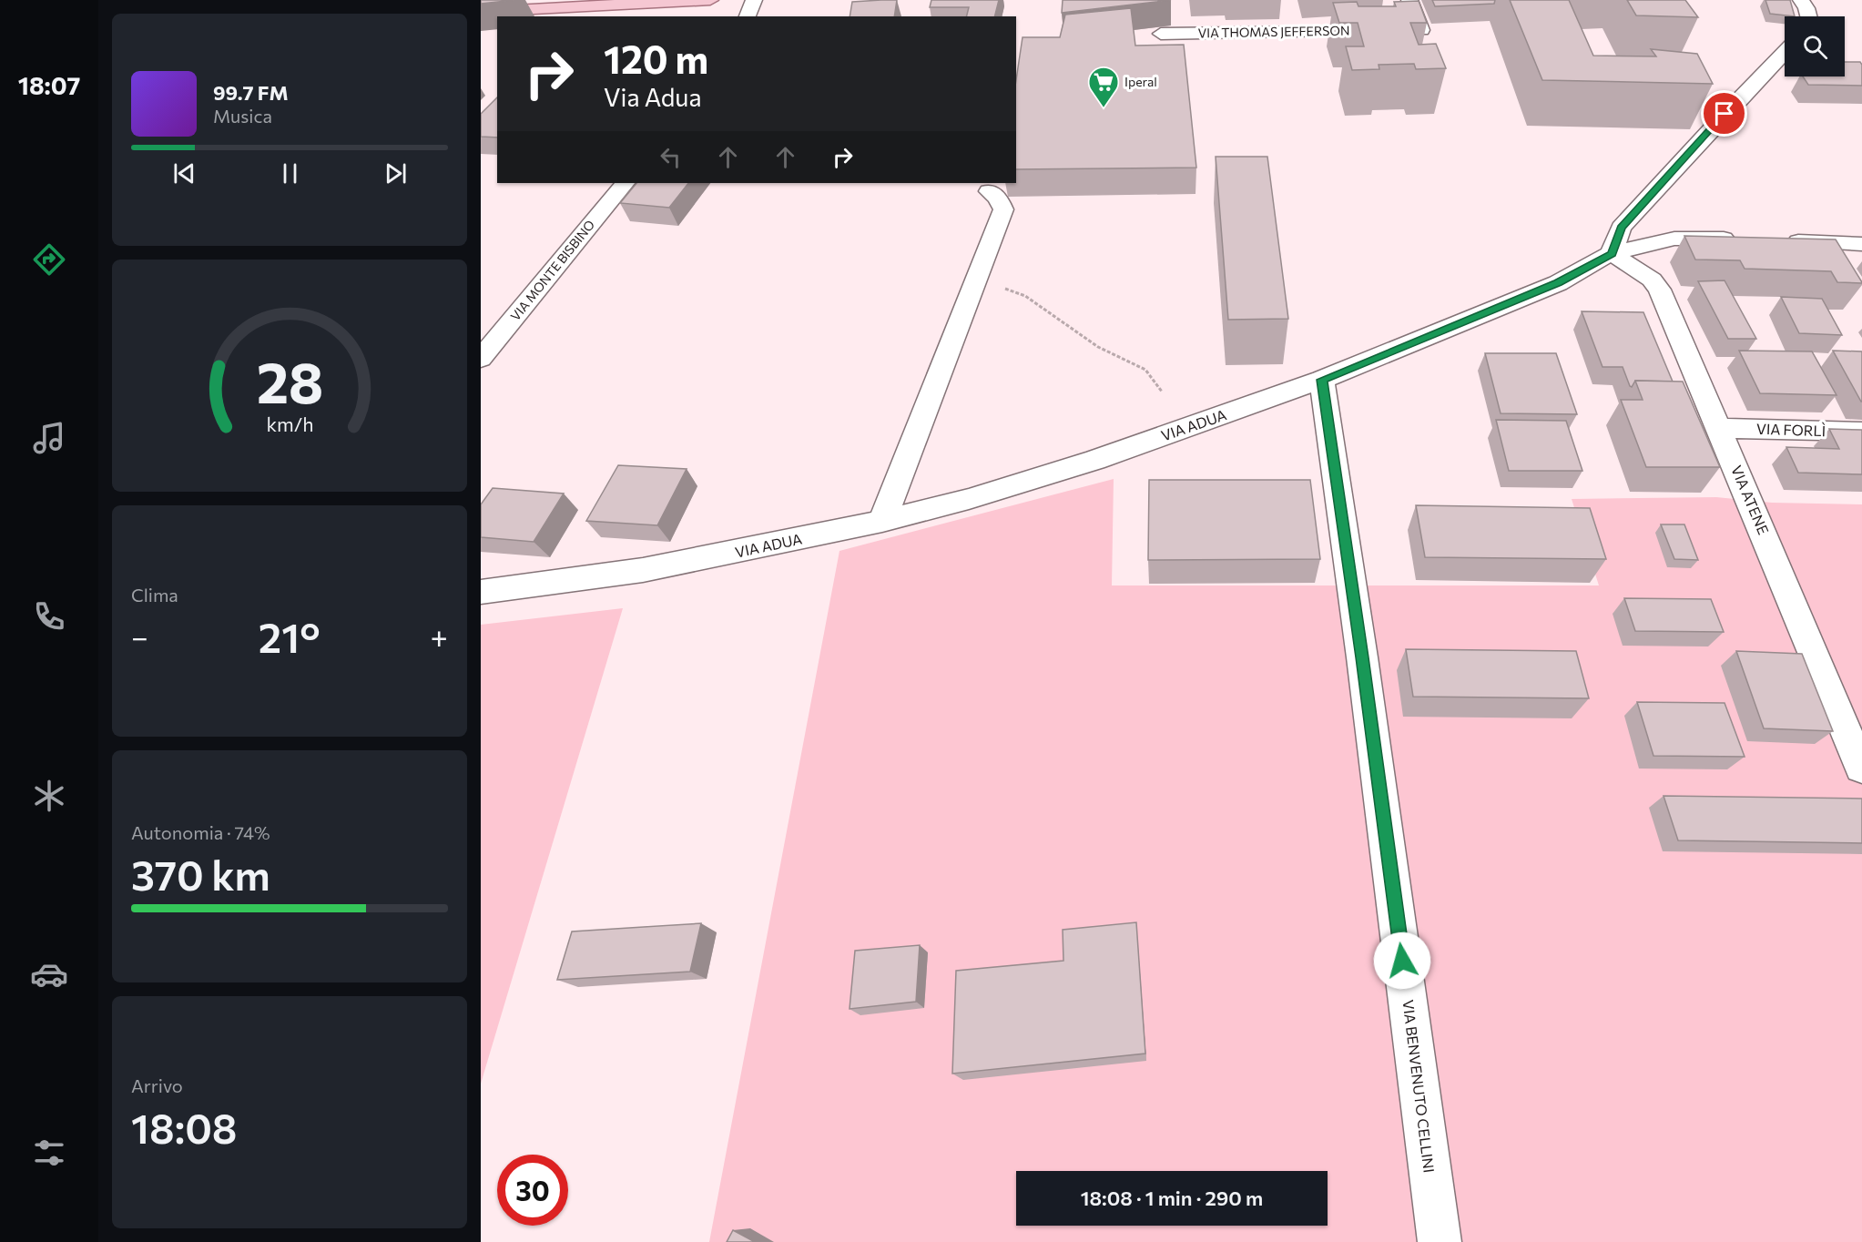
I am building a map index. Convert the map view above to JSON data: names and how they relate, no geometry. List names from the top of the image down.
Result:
{
  "streets": {
    "street": [
      "VIA THOMAS JEFFERSON",
      "VIA MONTE BISBINO",
      "VIA ADUA",
      "VIA FORLÌ",
      "VIA ATENE",
      "VIA BENVENUTO CELLINI"
    ]
  },
  "crossings": [
    ["VIA ADUA", "VIA ATENE"],
    ["VIA ADUA", "VIA BENVENUTO CELLINI"],
    ["VIA FORLÌ", "VIA ATENE"]
  ],
  "places": {
    "supermarket": ["Iperal"]
  },
  "page": {
    "tabs": "18:07",
    "turn": ["120 m", "Via Adua"],
    "song": ["99.7 FM", "Musica"],
    "tile": [
      "Clima",
      ["Autonomia · 74%", "370 km"],
      ["Arrivo", "18:08"]
    ],
    "heat": ["−", "21°", "+"],
    "limit": "30",
    "trip": "18:08 · 1 min · 290 m",
    "gauge": ["28", "km/h"]
  }
}
